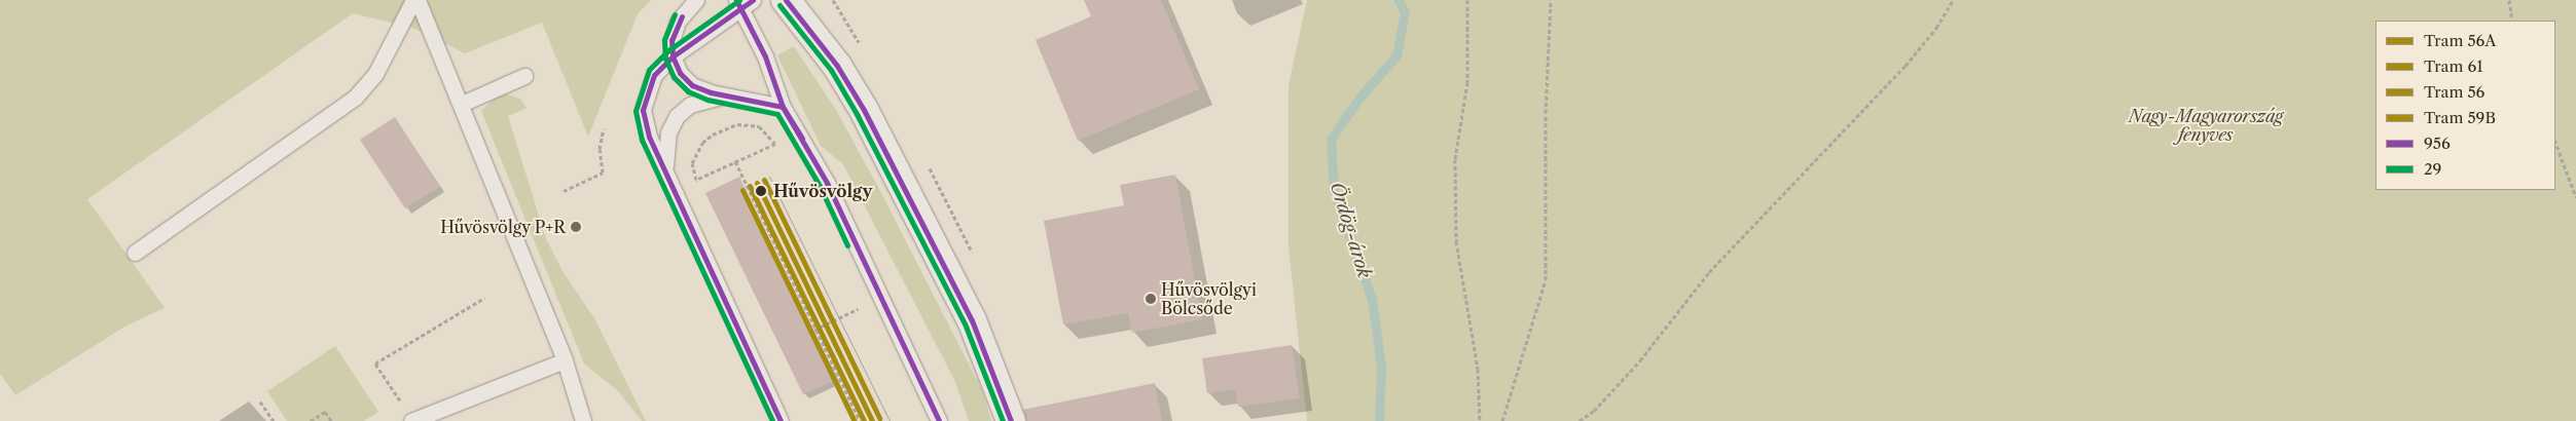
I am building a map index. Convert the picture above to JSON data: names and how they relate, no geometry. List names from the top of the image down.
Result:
{
  "water": ["Ördög-árok"],
  "parks": ["Nagy-Magyarország fenyves"],
  "places": ["Hűvösvölgy", "Hűvösvölgy P+R", "Hűvösvölgyi Bölcsőde"],
  "lines": [
    "transit line 956",
    "transit line 29",
    "tram line 56",
    "tram line 56A",
    "tram line 61",
    "tram line 59B"
  ],
  "legend": [
    "Tram 56A",
    "Tram 61",
    "Tram 56",
    "Tram 59B",
    "956",
    "29"
  ]
}
